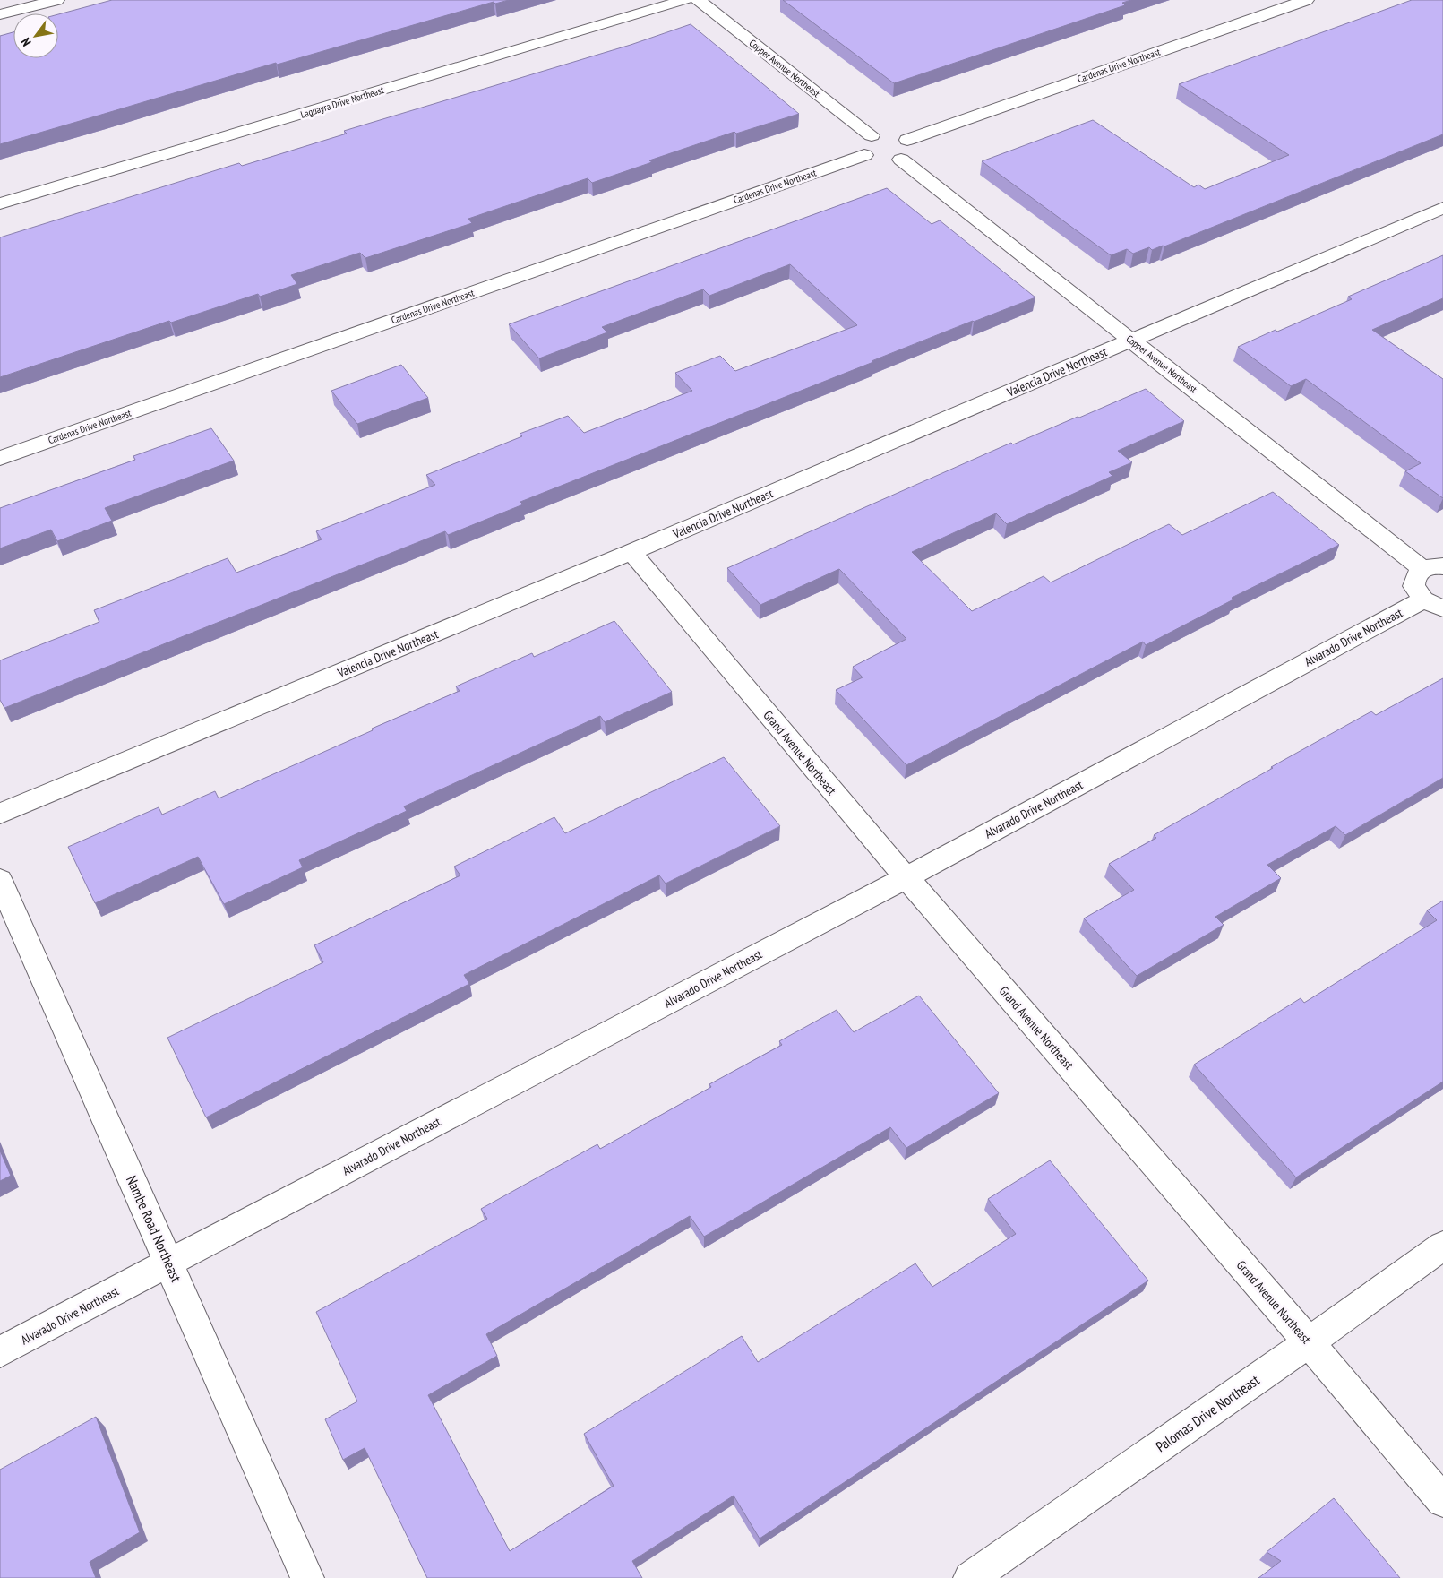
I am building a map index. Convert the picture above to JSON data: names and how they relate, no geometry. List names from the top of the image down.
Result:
{
  "streets": {
    "street": [
      "Cardenas Drive Northeast",
      "Copper Avenue Northeast",
      "Laguayra Drive Northeast",
      "Valencia Drive Northeast",
      "Alvarado Drive Northeast",
      "Grand Avenue Northeast",
      "Nambe Road Northeast",
      "Palomas Drive Northeast"
    ]
  },
  "crossings": [
    ["Cardenas Drive Northeast", "Copper Avenue Northeast"],
    ["Copper Avenue Northeast", "Valencia Drive Northeast"],
    ["Valencia Drive Northeast", "Grand Avenue Northeast"],
    ["Alvarado Drive Northeast", "Grand Avenue Northeast"],
    ["Alvarado Drive Northeast", "Nambe Road Northeast"],
    ["Grand Avenue Northeast", "Palomas Drive Northeast"]
  ],
  "north": "bottom left"
}
